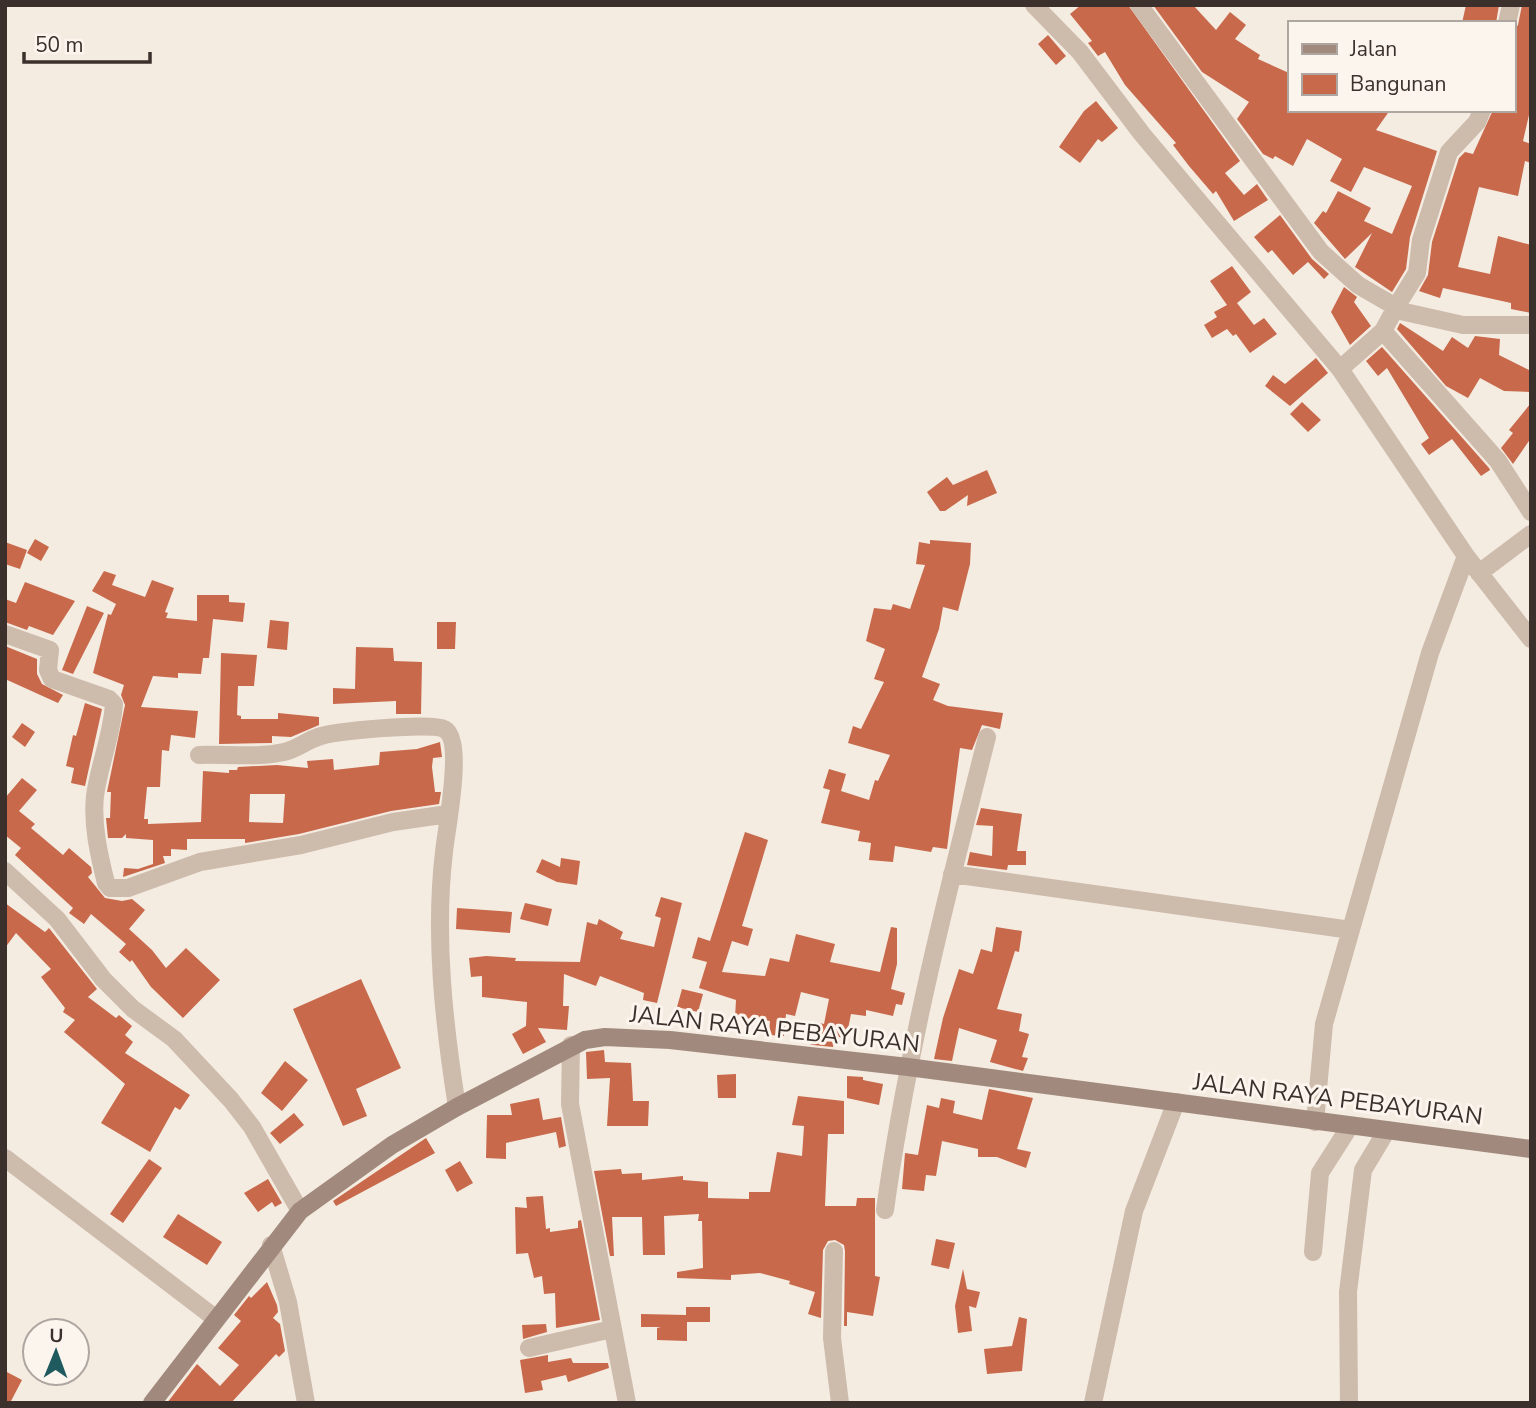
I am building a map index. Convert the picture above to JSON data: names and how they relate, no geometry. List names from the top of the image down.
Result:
{
  "streets": {
    "main road": ["JALAN RAYA PEBAYURAN"]
  },
  "legend": ["Jalan", "Bangunan"],
  "scale_bar": "50 m",
  "north": "top"
}
